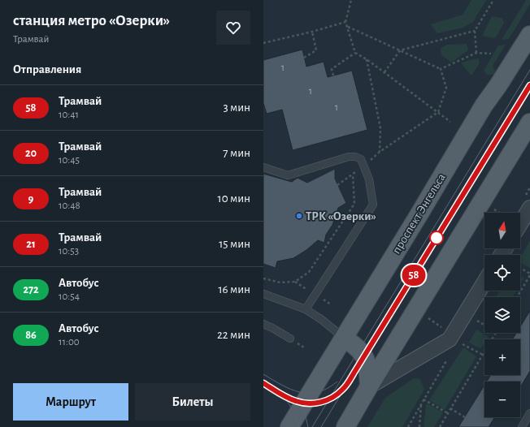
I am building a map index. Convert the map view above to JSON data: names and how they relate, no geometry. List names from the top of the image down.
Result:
{
  "streets": {
    "main road": ["проспект Энгельса"]
  },
  "places": ["ТРК «Озерки»"],
  "lines": ["tram line 58"],
  "house_numbers": ["1", "1", "1"],
  "north": "top",
  "page": {
    "heading": [
      ["станция метро «Озерки»", "Трамвай"],
      "Отправления"
    ],
    "on_map": "58",
    "list": [
      {
        "mark": "58",
        "name": "Трамвай",
        "note": "10:41",
        "value": "3 мин"
      },
      {
        "mark": "20",
        "name": "Трамвай",
        "note": "10:45",
        "value": "7 мин"
      },
      {
        "mark": "9",
        "name": "Трамвай",
        "note": "10:48",
        "value": "10 мин"
      },
      {
        "mark": "21",
        "name": "Трамвай",
        "note": "10:53",
        "value": "15 мин"
      },
      {
        "mark": "272",
        "name": "Автобус",
        "note": "10:54",
        "value": "16 мин"
      },
      {
        "mark": "86",
        "name": "Автобус",
        "note": "11:00",
        "value": "22 мин"
      }
    ],
    "map_buttons": ["+", "−"],
    "buttons": ["Маршрут", "Билеты"]
  }
}
